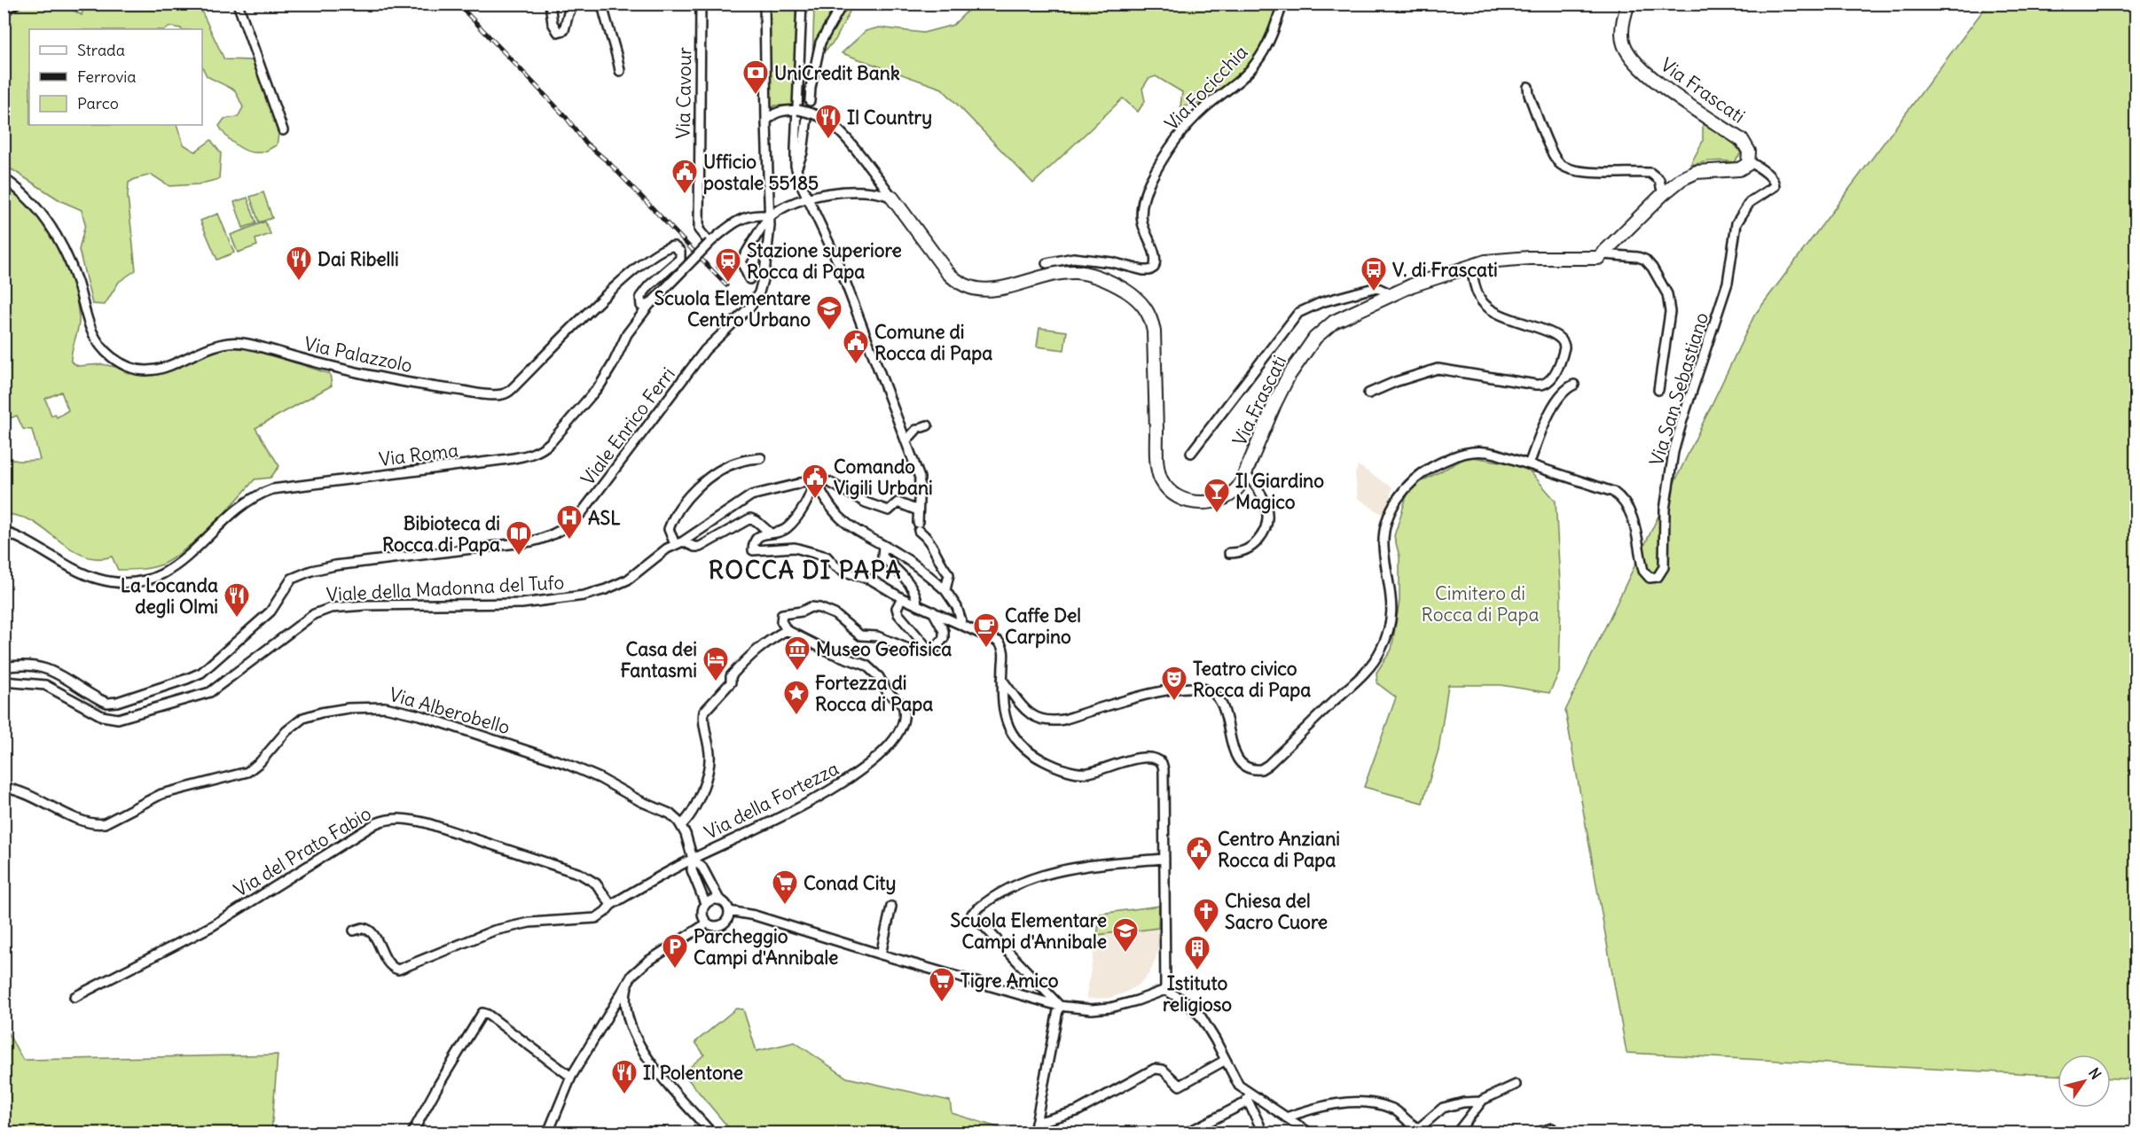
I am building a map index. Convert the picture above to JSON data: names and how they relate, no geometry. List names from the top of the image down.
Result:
{
  "streets": {
    "main road": ["Via Frascati"],
    "street": [
      "Via Focicchia",
      "Via Cavour",
      "Via Palazzolo",
      "Via San Sebastiano",
      "Viale Enrico Ferri",
      "Via Roma",
      "Viale della Madonna del Tufo",
      "Via Alberobello",
      "Via della Fortezza",
      "Via del Prato Fabio"
    ]
  },
  "crossings": [
    ["Via Frascati", "Via San Sebastiano"],
    ["Via Cavour", "Via Roma"],
    ["Via Palazzolo", "Via Roma"],
    ["Viale Enrico Ferri", "Via Roma"],
    ["Via della Fortezza", "Via del Prato Fabio"]
  ],
  "districts": ["ROCCA DI PAPA"],
  "parks": ["Cimitero di Rocca di Papa"],
  "places": {
    "bank": ["UniCredit Bank"],
    "restaurant": [
      "Il Country",
      "Dai Ribelli",
      "La Locanda degli Olmi",
      "Il Polentone"
    ],
    "public building": [
      "Ufficio postale 55185",
      "Comune di Rocca di Papa",
      "Comando Vigili Urbani",
      "Centro Anziani Rocca di Papa"
    ],
    "station": ["Stazione superiore Rocca di Papa"],
    "bus stop": ["V. di Frascati"],
    "school or university": ["Scuola Elementare Centro Urbano", "Scuola Elementare Campi d'Annibale"],
    "bar": ["Il Giardino Magico"],
    "hospital": ["ASL"],
    "library": ["Bibioteca di Rocca di Papa"],
    "cafe": ["Caffe Del Carpino"],
    "museum": ["Museo Geofisica"],
    "hotel": ["Casa dei Fantasmi"],
    "theatre": ["Teatro civico Rocca di Papa"],
    "place": ["Fortezza di Rocca di Papa"],
    "supermarket": ["Conad City", "Tigre Amico"],
    "church": ["Chiesa del Sacro Cuore"],
    "parking": ["Parcheggio Campi d'Annibale"],
    "building": ["Istituto religioso"]
  },
  "legend": ["Strada", "Ferrovia", "Parco"],
  "north": "top right"
}
